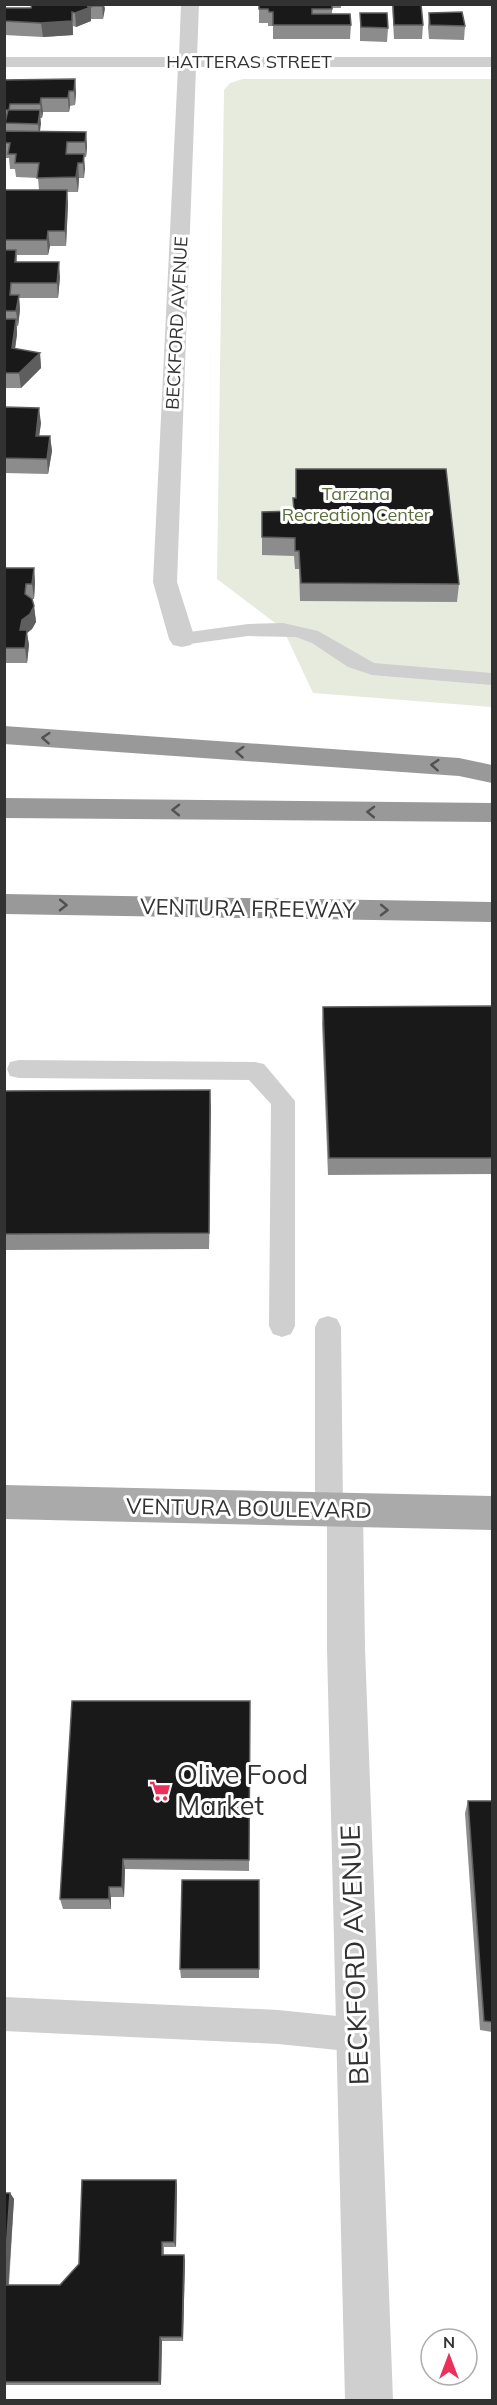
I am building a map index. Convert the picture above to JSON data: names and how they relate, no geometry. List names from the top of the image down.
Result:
{
  "streets": {
    "highway": ["VENTURA FREEWAY"],
    "main road": ["VENTURA BOULEVARD"],
    "street": ["HATTERAS STREET", "BECKFORD AVENUE"]
  },
  "crossings": [
    ["HATTERAS STREET", "BECKFORD AVENUE"],
    ["BECKFORD AVENUE", "VENTURA BOULEVARD"]
  ],
  "parks": ["Tarzana Recreation Center"],
  "places": {
    "supermarket": ["Olive Food Market"]
  },
  "north": "top"
}
